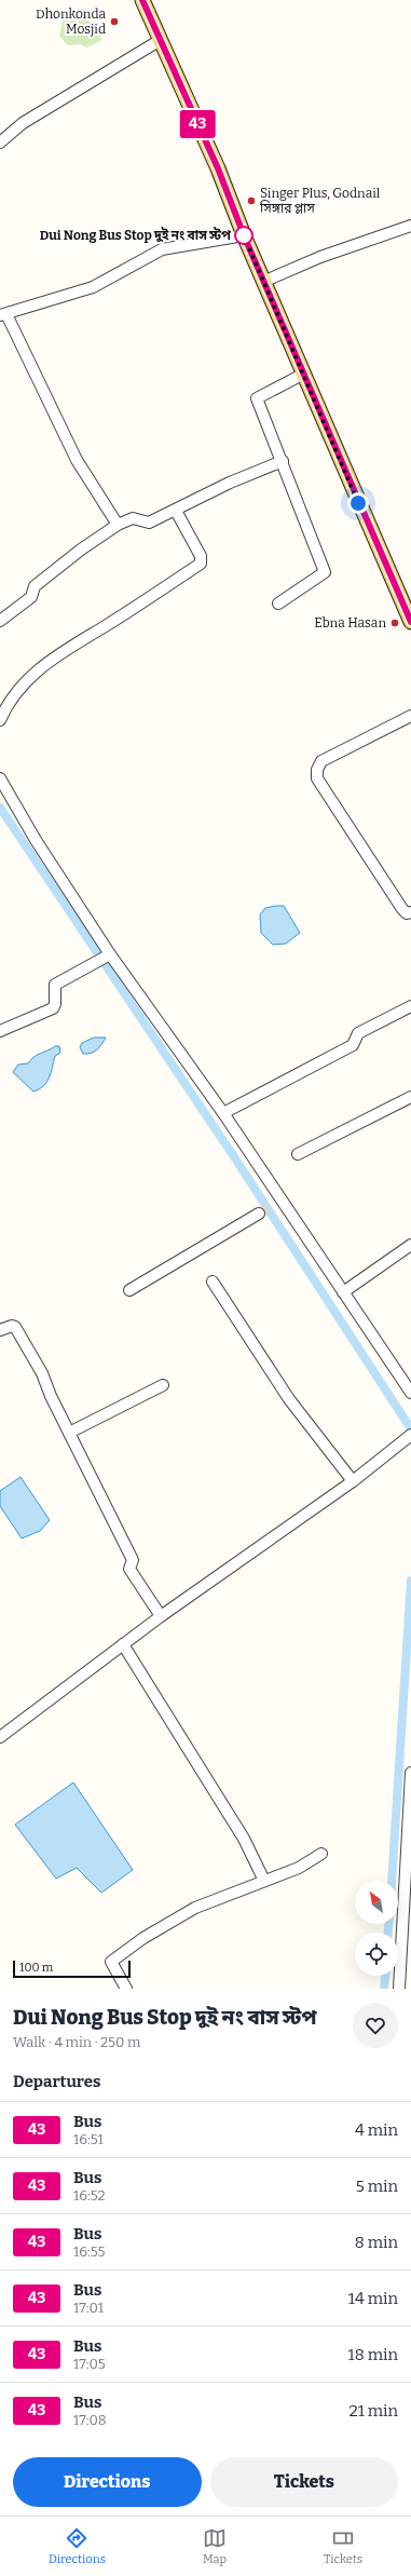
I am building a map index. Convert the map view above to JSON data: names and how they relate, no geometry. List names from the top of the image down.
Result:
{
  "places": [
    "Dhonkonda Mosjid",
    "Singer Plus, Godnail সিঙ্গার প্লাস",
    "Dui Nong Bus Stop দুই নং বাস স্টপ",
    "Ebna Hasan"
  ],
  "lines": ["bus line 43"],
  "scale_bar": "100 m",
  "north": "top left",
  "page": {
    "on_map": "43",
    "scale": "100 m",
    "heading": [
      ["Dui Nong Bus Stop দুই নং বাস স্টপ", "Walk · 4 min · 250 m"],
      "Departures"
    ],
    "list": [
      {
        "mark": "43",
        "name": "Bus",
        "note": "16:51",
        "value": "4 min"
      },
      {
        "mark": "43",
        "name": "Bus",
        "note": "16:52",
        "value": "5 min"
      },
      {
        "mark": "43",
        "name": "Bus",
        "note": "16:55",
        "value": "8 min"
      },
      {
        "mark": "43",
        "name": "Bus",
        "note": "17:01",
        "value": "14 min"
      },
      {
        "mark": "43",
        "name": "Bus",
        "note": "17:05",
        "value": "18 min"
      },
      {
        "mark": "43",
        "name": "Bus",
        "note": "17:08",
        "value": "21 min"
      }
    ],
    "buttons": ["Directions", "Tickets"],
    "tabs": ["Directions", "Map", "Tickets"]
  }
}
